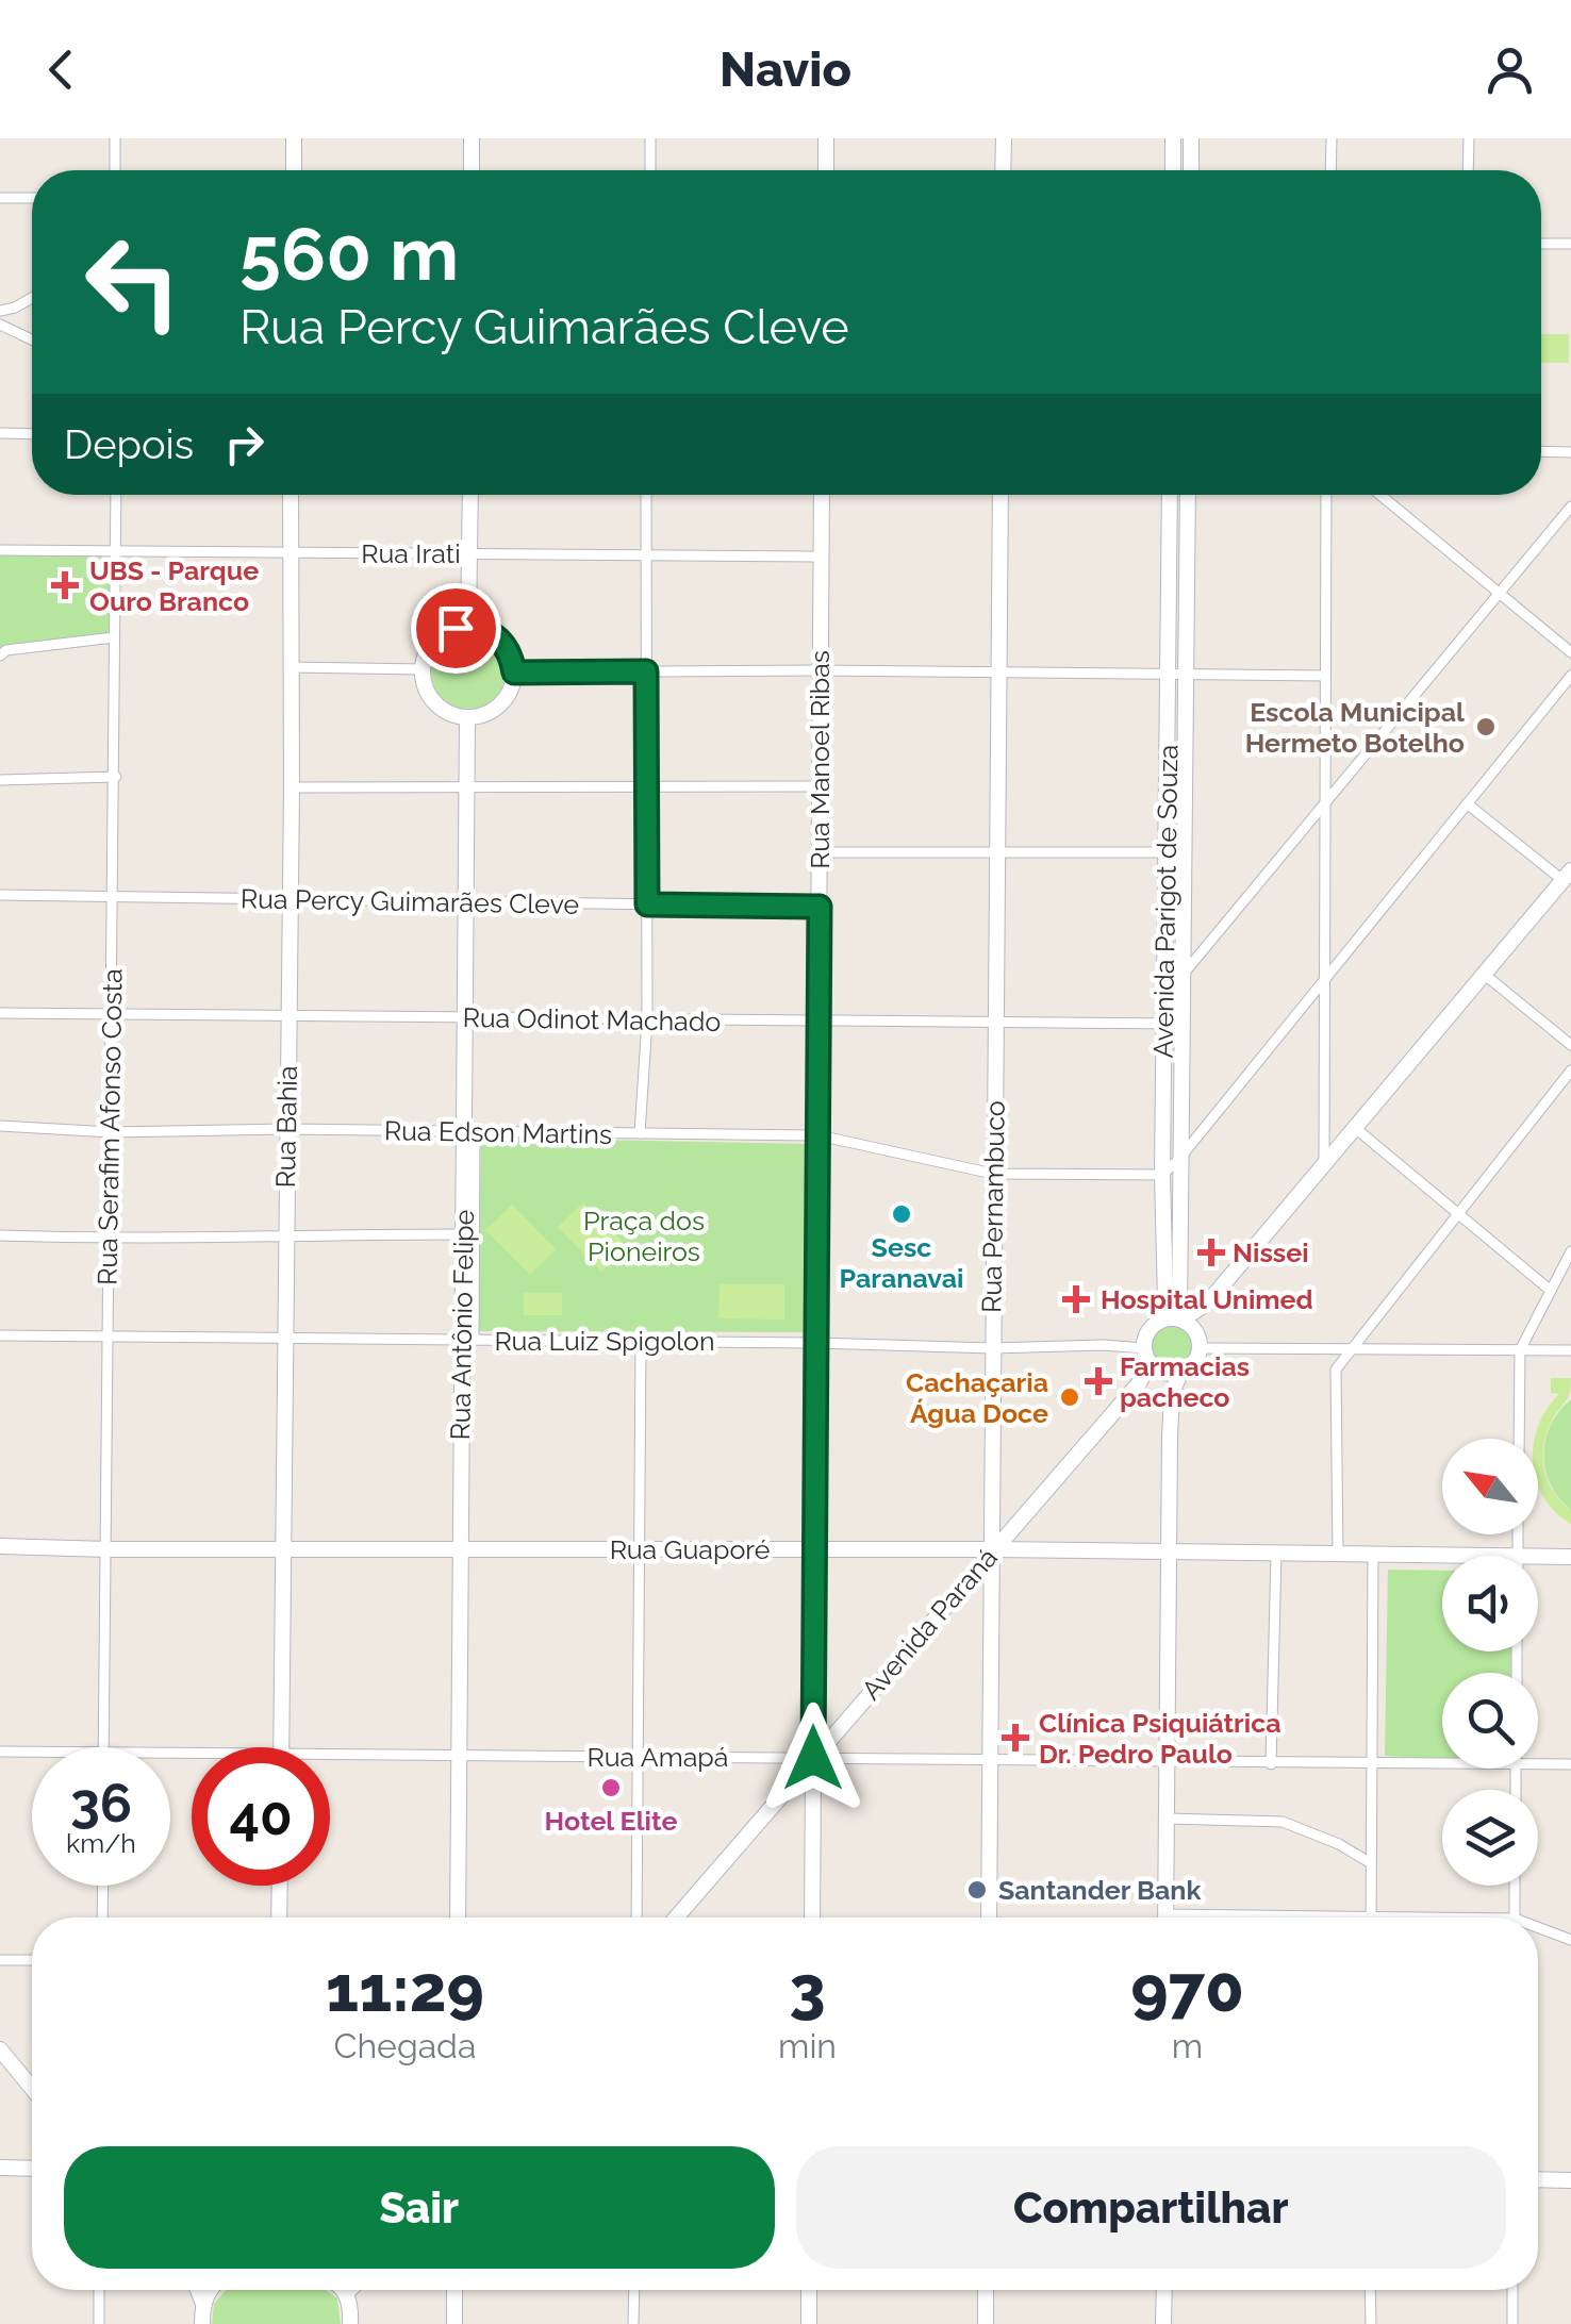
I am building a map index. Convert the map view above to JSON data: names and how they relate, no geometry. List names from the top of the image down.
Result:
{
  "streets": {
    "street": [
      "Rua Irati",
      "Rua Manoel Ribas",
      "Rua Percy Guimarães Cleve",
      "Avenida Parigot de Souza",
      "Rua Odinot Machado",
      "Rua Serafim Afonso Costa",
      "Rua Bahia",
      "Rua Edson Martins",
      "Rua Pernambuco",
      "Rua Antônio Felipe",
      "Rua Luiz Spigolon",
      "Rua Guaporé",
      "Avenida Paraná",
      "Rua Amapá"
    ]
  },
  "crossings": [
    ["Rua Irati", "Rua Manoel Ribas"],
    ["Rua Irati", "Rua Serafim Afonso Costa"],
    ["Rua Irati", "Rua Bahia"],
    ["Rua Manoel Ribas", "Rua Percy Guimarães Cleve"],
    ["Rua Manoel Ribas", "Rua Odinot Machado"],
    ["Rua Manoel Ribas", "Rua Edson Martins"],
    ["Rua Manoel Ribas", "Rua Luiz Spigolon"],
    ["Rua Manoel Ribas", "Rua Guaporé"],
    ["Rua Manoel Ribas", "Avenida Paraná"],
    ["Rua Manoel Ribas", "Rua Amapá"],
    ["Rua Percy Guimarães Cleve", "Rua Serafim Afonso Costa"],
    ["Rua Percy Guimarães Cleve", "Rua Bahia"],
    ["Rua Percy Guimarães Cleve", "Rua Antônio Felipe"],
    ["Avenida Parigot de Souza", "Rua Odinot Machado"],
    ["Avenida Parigot de Souza", "Rua Edson Martins"],
    ["Avenida Parigot de Souza", "Rua Luiz Spigolon"],
    ["Avenida Parigot de Souza", "Avenida Paraná"],
    ["Rua Odinot Machado", "Rua Serafim Afonso Costa"],
    ["Rua Odinot Machado", "Rua Bahia"],
    ["Rua Odinot Machado", "Rua Pernambuco"],
    ["Rua Odinot Machado", "Rua Antônio Felipe"],
    ["Rua Serafim Afonso Costa", "Rua Edson Martins"],
    ["Rua Serafim Afonso Costa", "Rua Luiz Spigolon"],
    ["Rua Serafim Afonso Costa", "Rua Guaporé"],
    ["Rua Bahia", "Rua Edson Martins"],
    ["Rua Bahia", "Rua Luiz Spigolon"],
    ["Rua Bahia", "Rua Guaporé"],
    ["Rua Edson Martins", "Rua Pernambuco"],
    ["Rua Edson Martins", "Rua Antônio Felipe"],
    ["Rua Pernambuco", "Rua Luiz Spigolon"],
    ["Rua Pernambuco", "Rua Guaporé"],
    ["Rua Pernambuco", "Avenida Paraná"],
    ["Rua Pernambuco", "Rua Amapá"],
    ["Rua Antônio Felipe", "Rua Luiz Spigolon"],
    ["Rua Antônio Felipe", "Rua Guaporé"],
    ["Rua Antônio Felipe", "Rua Amapá"],
    ["Rua Luiz Spigolon", "Avenida Paraná"],
    ["Rua Guaporé", "Avenida Paraná"],
    ["Avenida Paraná", "Rua Amapá"]
  ],
  "parks": ["Praça dos Pioneiros"],
  "places": {
    "health": [
      "UBS - Parque Ouro Branco",
      "Nissei",
      "Hospital Unimed",
      "Farmacias pacheco",
      "Clínica Psiquiátrica Dr. Pedro Paulo"
    ],
    "other": [
      "Escola Municipal Hermeto Botelho",
      "Sesc Paranavai",
      "Cachaçaria Água Doce",
      "Hotel Elite",
      "Santander Bank"
    ]
  },
  "north": "top left",
  "page": {
    "header": "Navio",
    "turn": ["560 m", "Rua Percy Guimarães Cleve"],
    "then": "Depois",
    "speed": "36 km/h",
    "limit": "40",
    "eta": [
      "11:29",
      "Chegada",
      "3",
      "min",
      "970",
      "m"
    ],
    "buttons": ["Sair", "Compartilhar"]
  }
}
